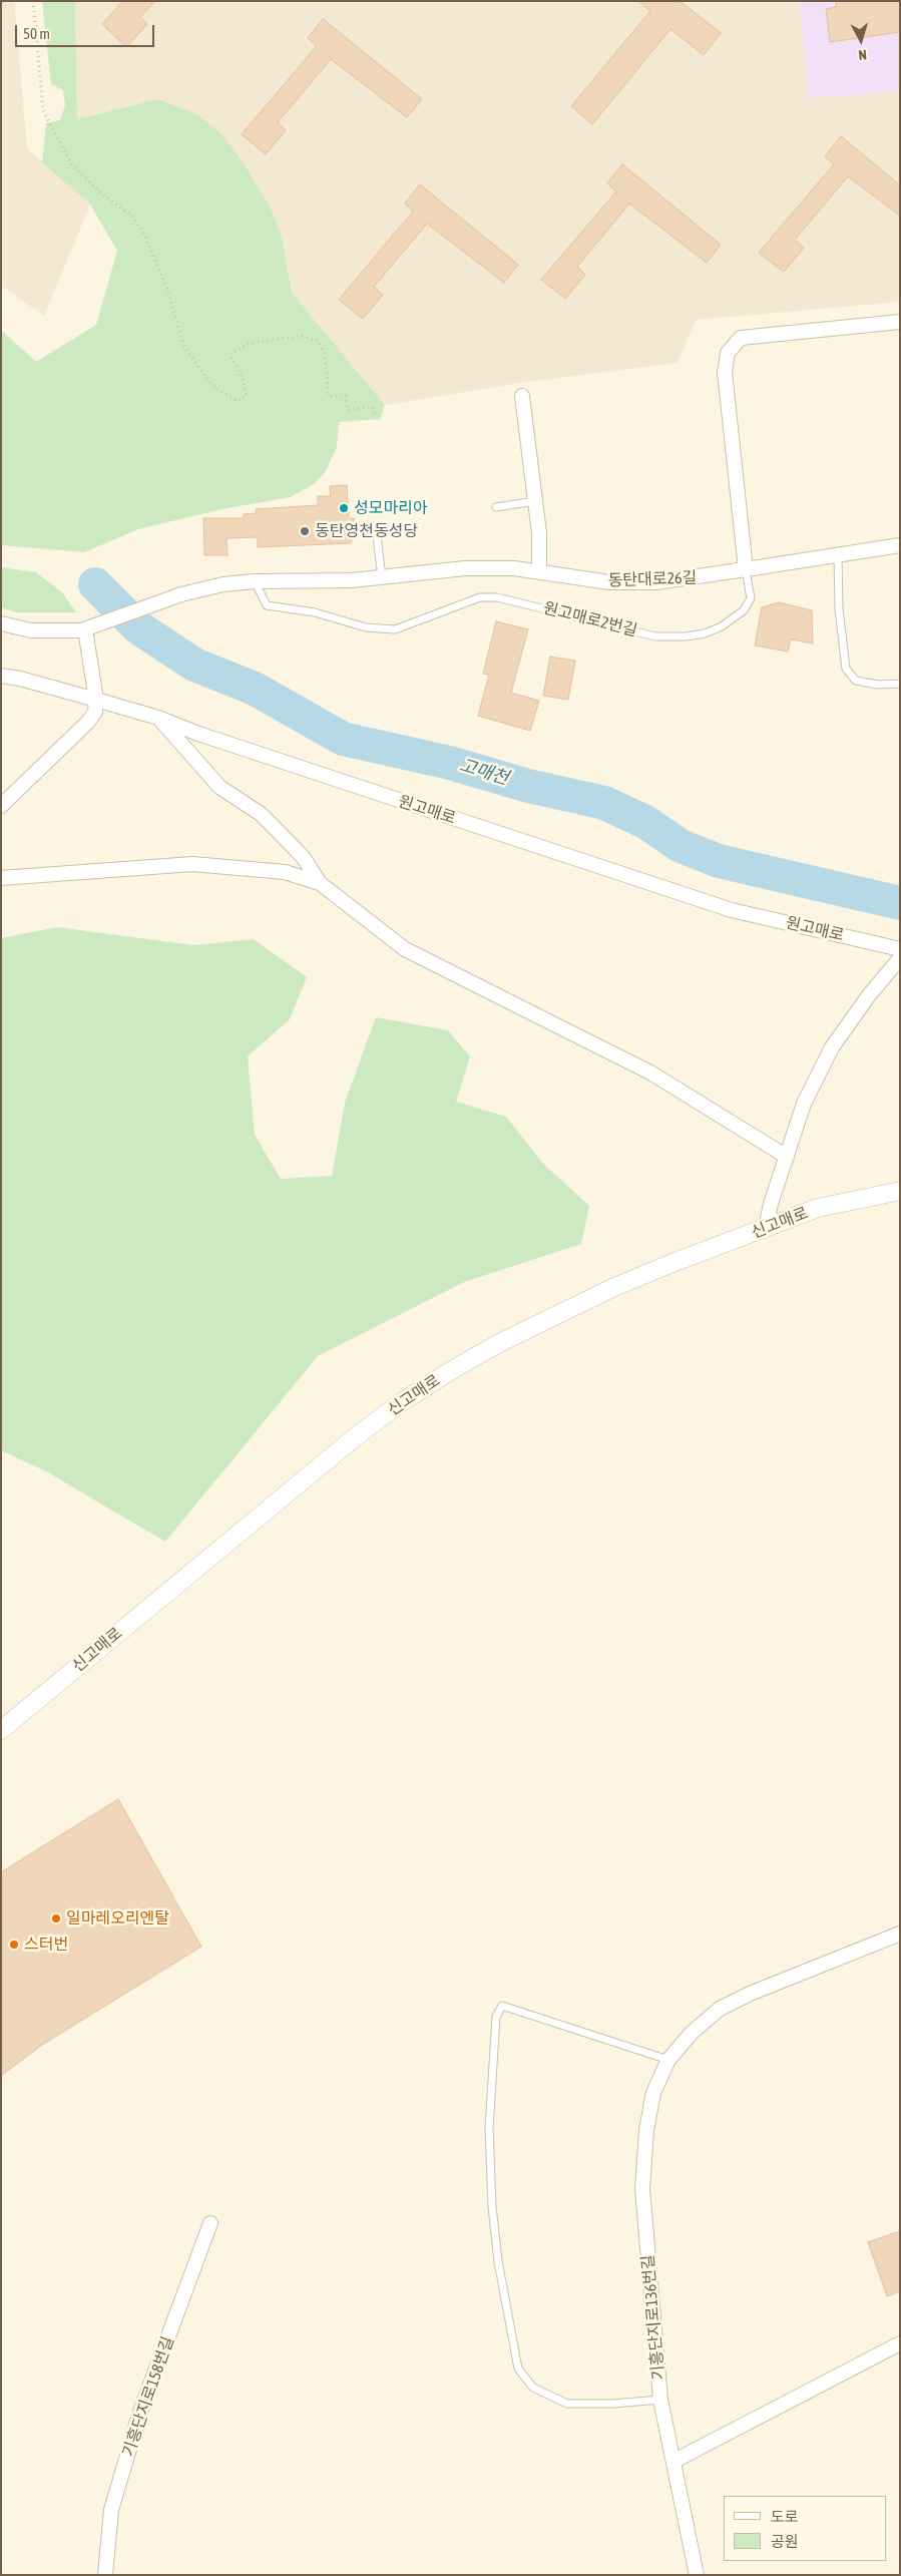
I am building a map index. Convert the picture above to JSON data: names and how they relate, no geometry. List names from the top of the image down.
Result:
{
  "streets": {
    "street": [
      "동탄대로26길",
      "원고매로",
      "신고매로",
      "기흥단지로136번길",
      "기흥단지로158번길"
    ],
    "lane": ["원고매로2번길"]
  },
  "crossings": [
    ["동탄대로26길", "원고매로2번길"]
  ],
  "water": ["고매천"],
  "places": [
    "성모마리아",
    "동탄영천동성당",
    "일마레오리엔탈",
    "스터번"
  ],
  "legend": ["도로", "공원"],
  "scale_bar": "50 m",
  "north": "bottom"
}
